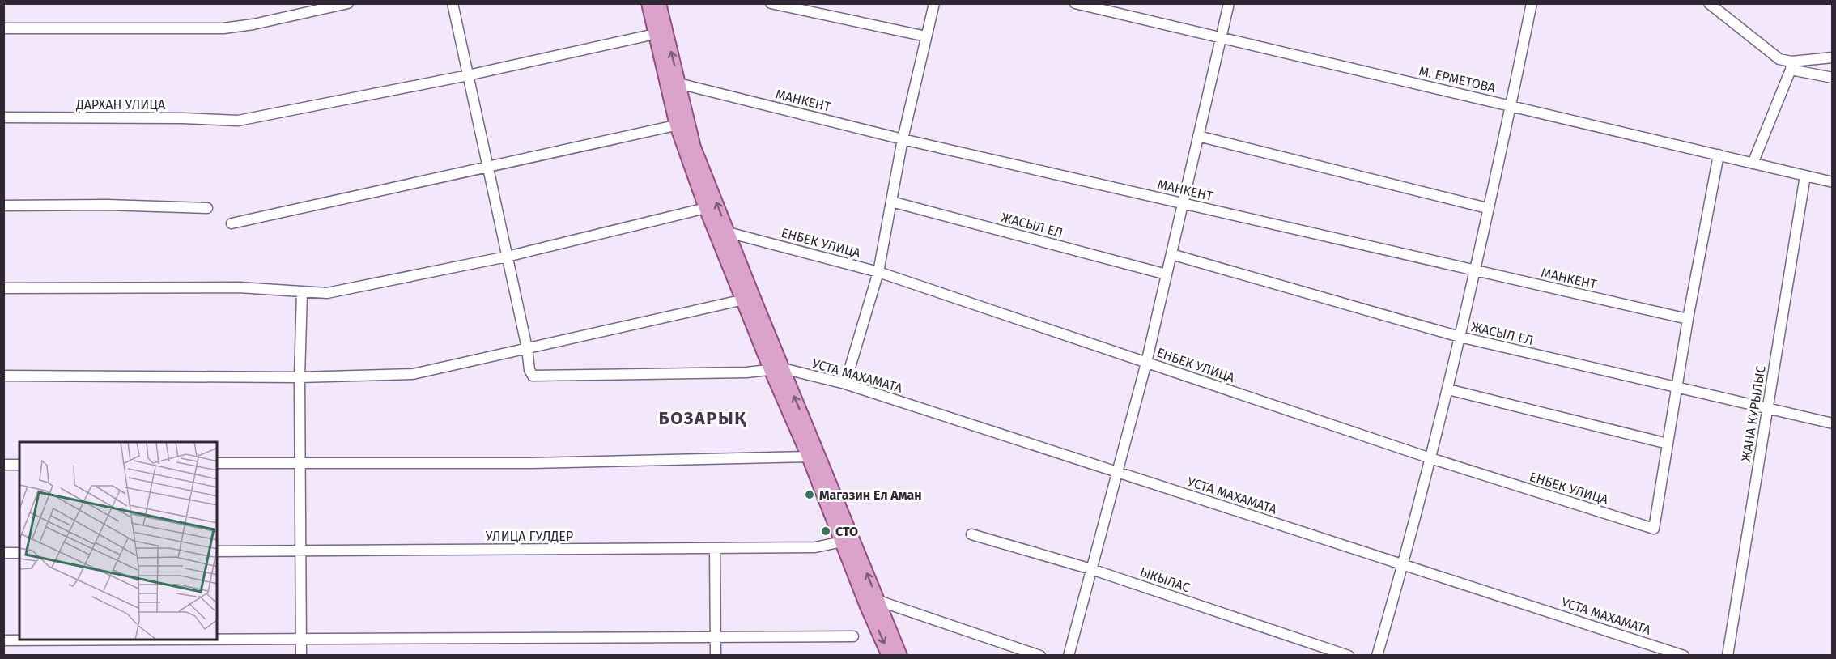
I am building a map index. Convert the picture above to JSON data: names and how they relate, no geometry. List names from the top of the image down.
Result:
{
  "streets": {
    "street": [
      "М. ЕРМЕТОВА",
      "МАНКЕНТ",
      "ДАРХАН УЛИЦА",
      "ЖАСЫЛ ЕЛ",
      "ЕНБЕК УЛИЦА",
      "УСТА МАХАМАТА",
      "ЖАНА КУРЫЛЫС",
      "УЛИЦА ГУЛДЕР",
      "ЫКЫЛАС"
    ]
  },
  "crossings": [
    ["М. ЕРМЕТОВА", "ЖАНА КУРЫЛЫС"],
    ["ЖАСЫЛ ЕЛ", "ЖАНА КУРЫЛЫС"]
  ],
  "districts": ["БОЗАРЫҚ"],
  "places": ["Магазин Ел Аман", "СТО"]
}
